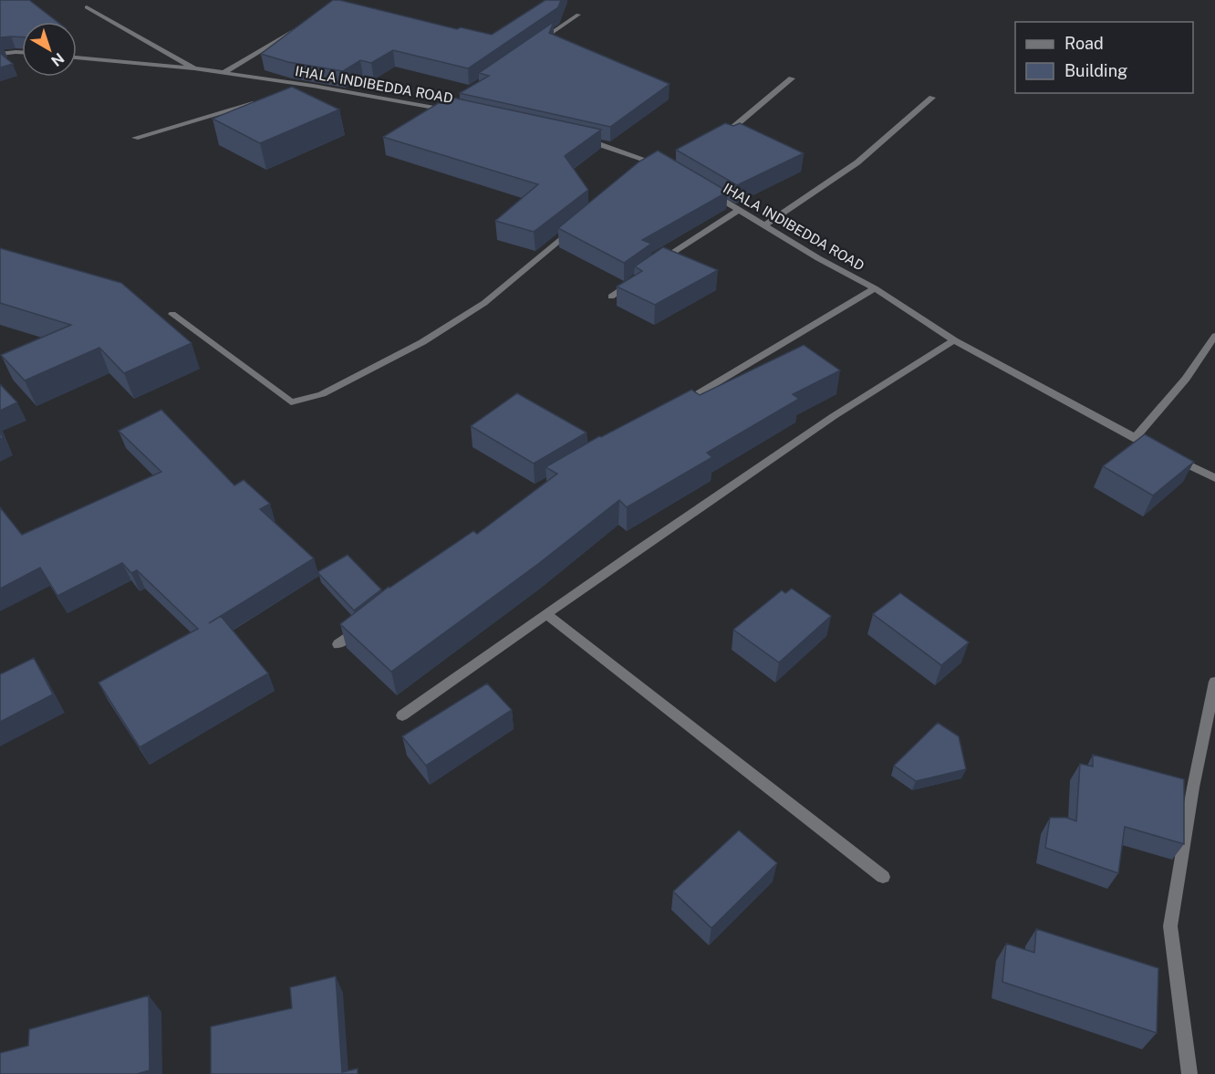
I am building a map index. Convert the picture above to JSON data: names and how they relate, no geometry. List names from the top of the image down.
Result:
{
  "streets": {
    "street": ["IHALA INDIBEDDA ROAD"]
  },
  "legend": ["Road", "Building"],
  "north": "bottom right"
}
